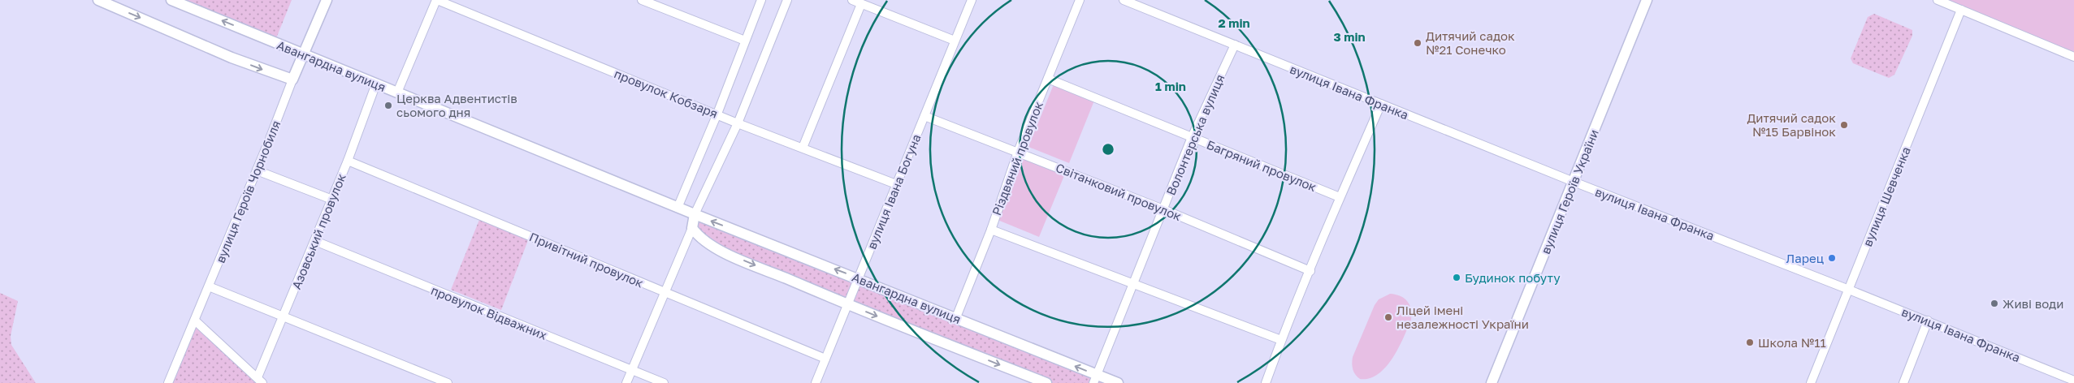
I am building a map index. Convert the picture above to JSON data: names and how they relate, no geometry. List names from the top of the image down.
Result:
{
  "streets": {
    "street": [
      "Авангардна вулиця",
      "вулиця Івана Франка",
      "провулок Кобзаря",
      "Волонтерська вулиця",
      "Різдвяний провулок",
      "Багряний провулок",
      "вулиця Героїв Чорнобиля",
      "вулиця Івана Богуна",
      "Світанковий провулок",
      "вулиця Героїв України",
      "вулиця Шевченка",
      "Азовський провулок",
      "Привітний провулок",
      "провулок Відважних"
    ]
  },
  "crossings": [
    ["Авангардна вулиця", "Волонтерська вулиця"],
    ["Авангардна вулиця", "Різдвяний провулок"],
    ["Авангардна вулиця", "вулиця Героїв Чорнобиля"],
    ["Авангардна вулиця", "вулиця Івана Богуна"],
    ["Авангардна вулиця", "Азовський провулок"],
    ["вулиця Івана Франка", "Волонтерська вулиця"],
    ["вулиця Івана Франка", "вулиця Героїв України"],
    ["вулиця Івана Франка", "вулиця Шевченка"],
    ["провулок Кобзаря", "вулиця Івана Богуна"],
    ["Волонтерська вулиця", "Багряний провулок"],
    ["Волонтерська вулиця", "Світанковий провулок"],
    ["Різдвяний провулок", "Багряний провулок"],
    ["Різдвяний провулок", "Світанковий провулок"],
    ["вулиця Івана Богуна", "Світанковий провулок"],
    ["вулиця Івана Богуна", "Привітний провулок"],
    ["Азовський провулок", "Привітний провулок"],
    ["Азовський провулок", "провулок Відважних"]
  ],
  "places": [
    "Дитячий садок №21 Сонечко",
    "Церква Адвентистів сьомого дня",
    "Дитячий садок №15 Барвінок",
    "Ларец",
    "Будинок побуту",
    "Живі води",
    "Ліцей імені незалежності України",
    "Школа №11"
  ],
  "rings": ["2 min", "3 min", "1 min"]
}
